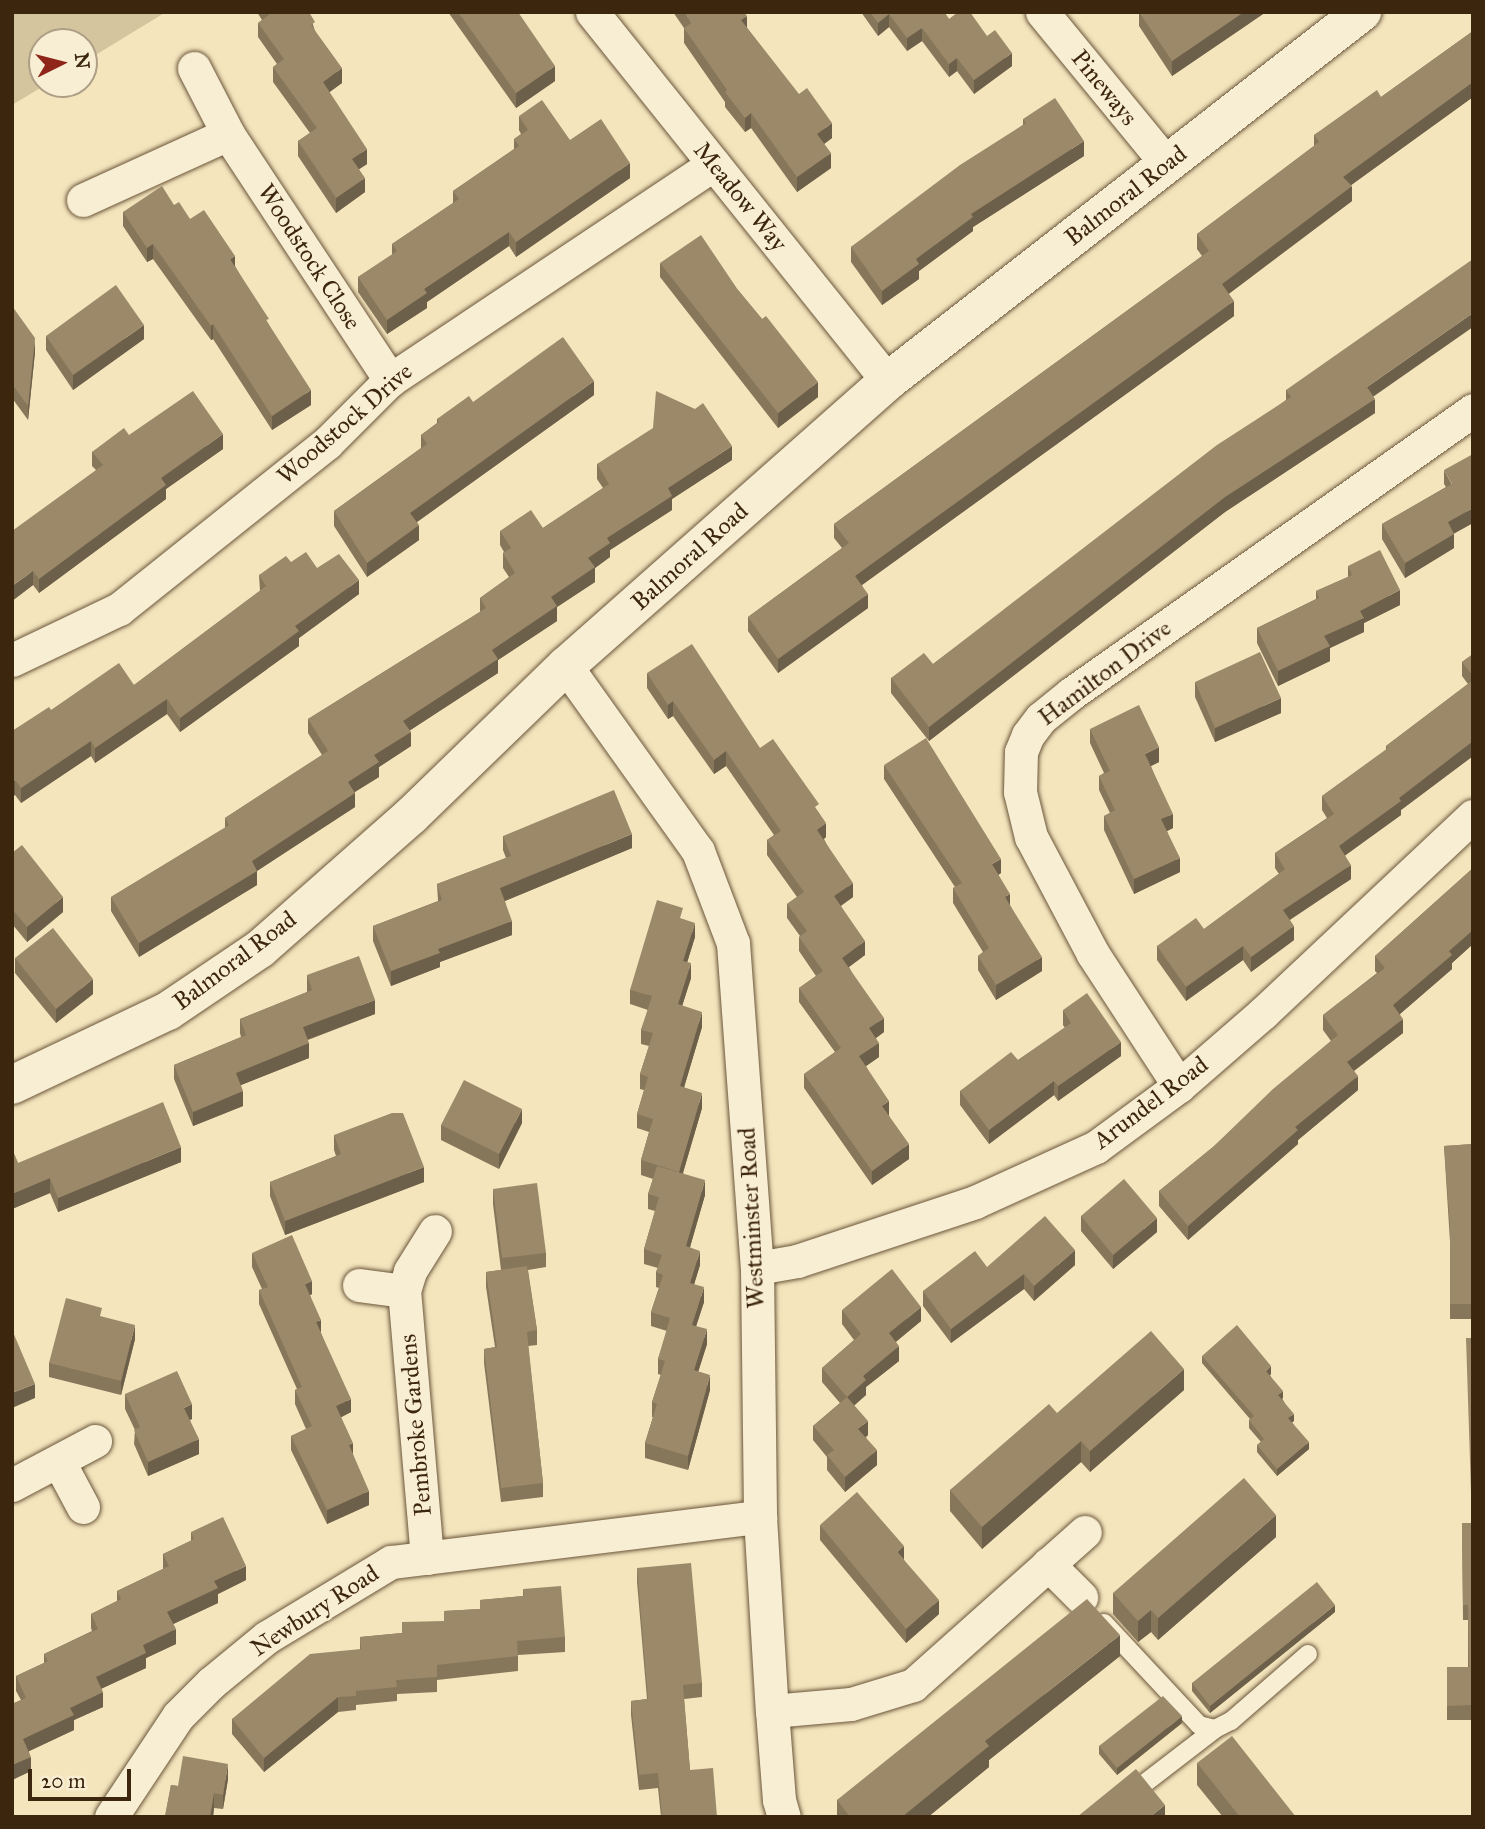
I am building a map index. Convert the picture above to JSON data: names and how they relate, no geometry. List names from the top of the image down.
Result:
{
  "streets": {
    "street": [
      "Pineways",
      "Balmoral Road",
      "Meadow Way",
      "Woodstock Close",
      "Woodstock Drive",
      "Hamilton Drive",
      "Arundel Road",
      "Westminster Road",
      "Pembroke Gardens",
      "Newbury Road"
    ]
  },
  "crossings": [
    ["Pineways", "Balmoral Road"],
    ["Balmoral Road", "Meadow Way"],
    ["Balmoral Road", "Westminster Road"],
    ["Meadow Way", "Woodstock Drive"],
    ["Woodstock Close", "Woodstock Drive"],
    ["Hamilton Drive", "Arundel Road"],
    ["Arundel Road", "Westminster Road"],
    ["Westminster Road", "Newbury Road"],
    ["Pembroke Gardens", "Newbury Road"]
  ],
  "scale_bar": "20 m",
  "north": "right"
}
